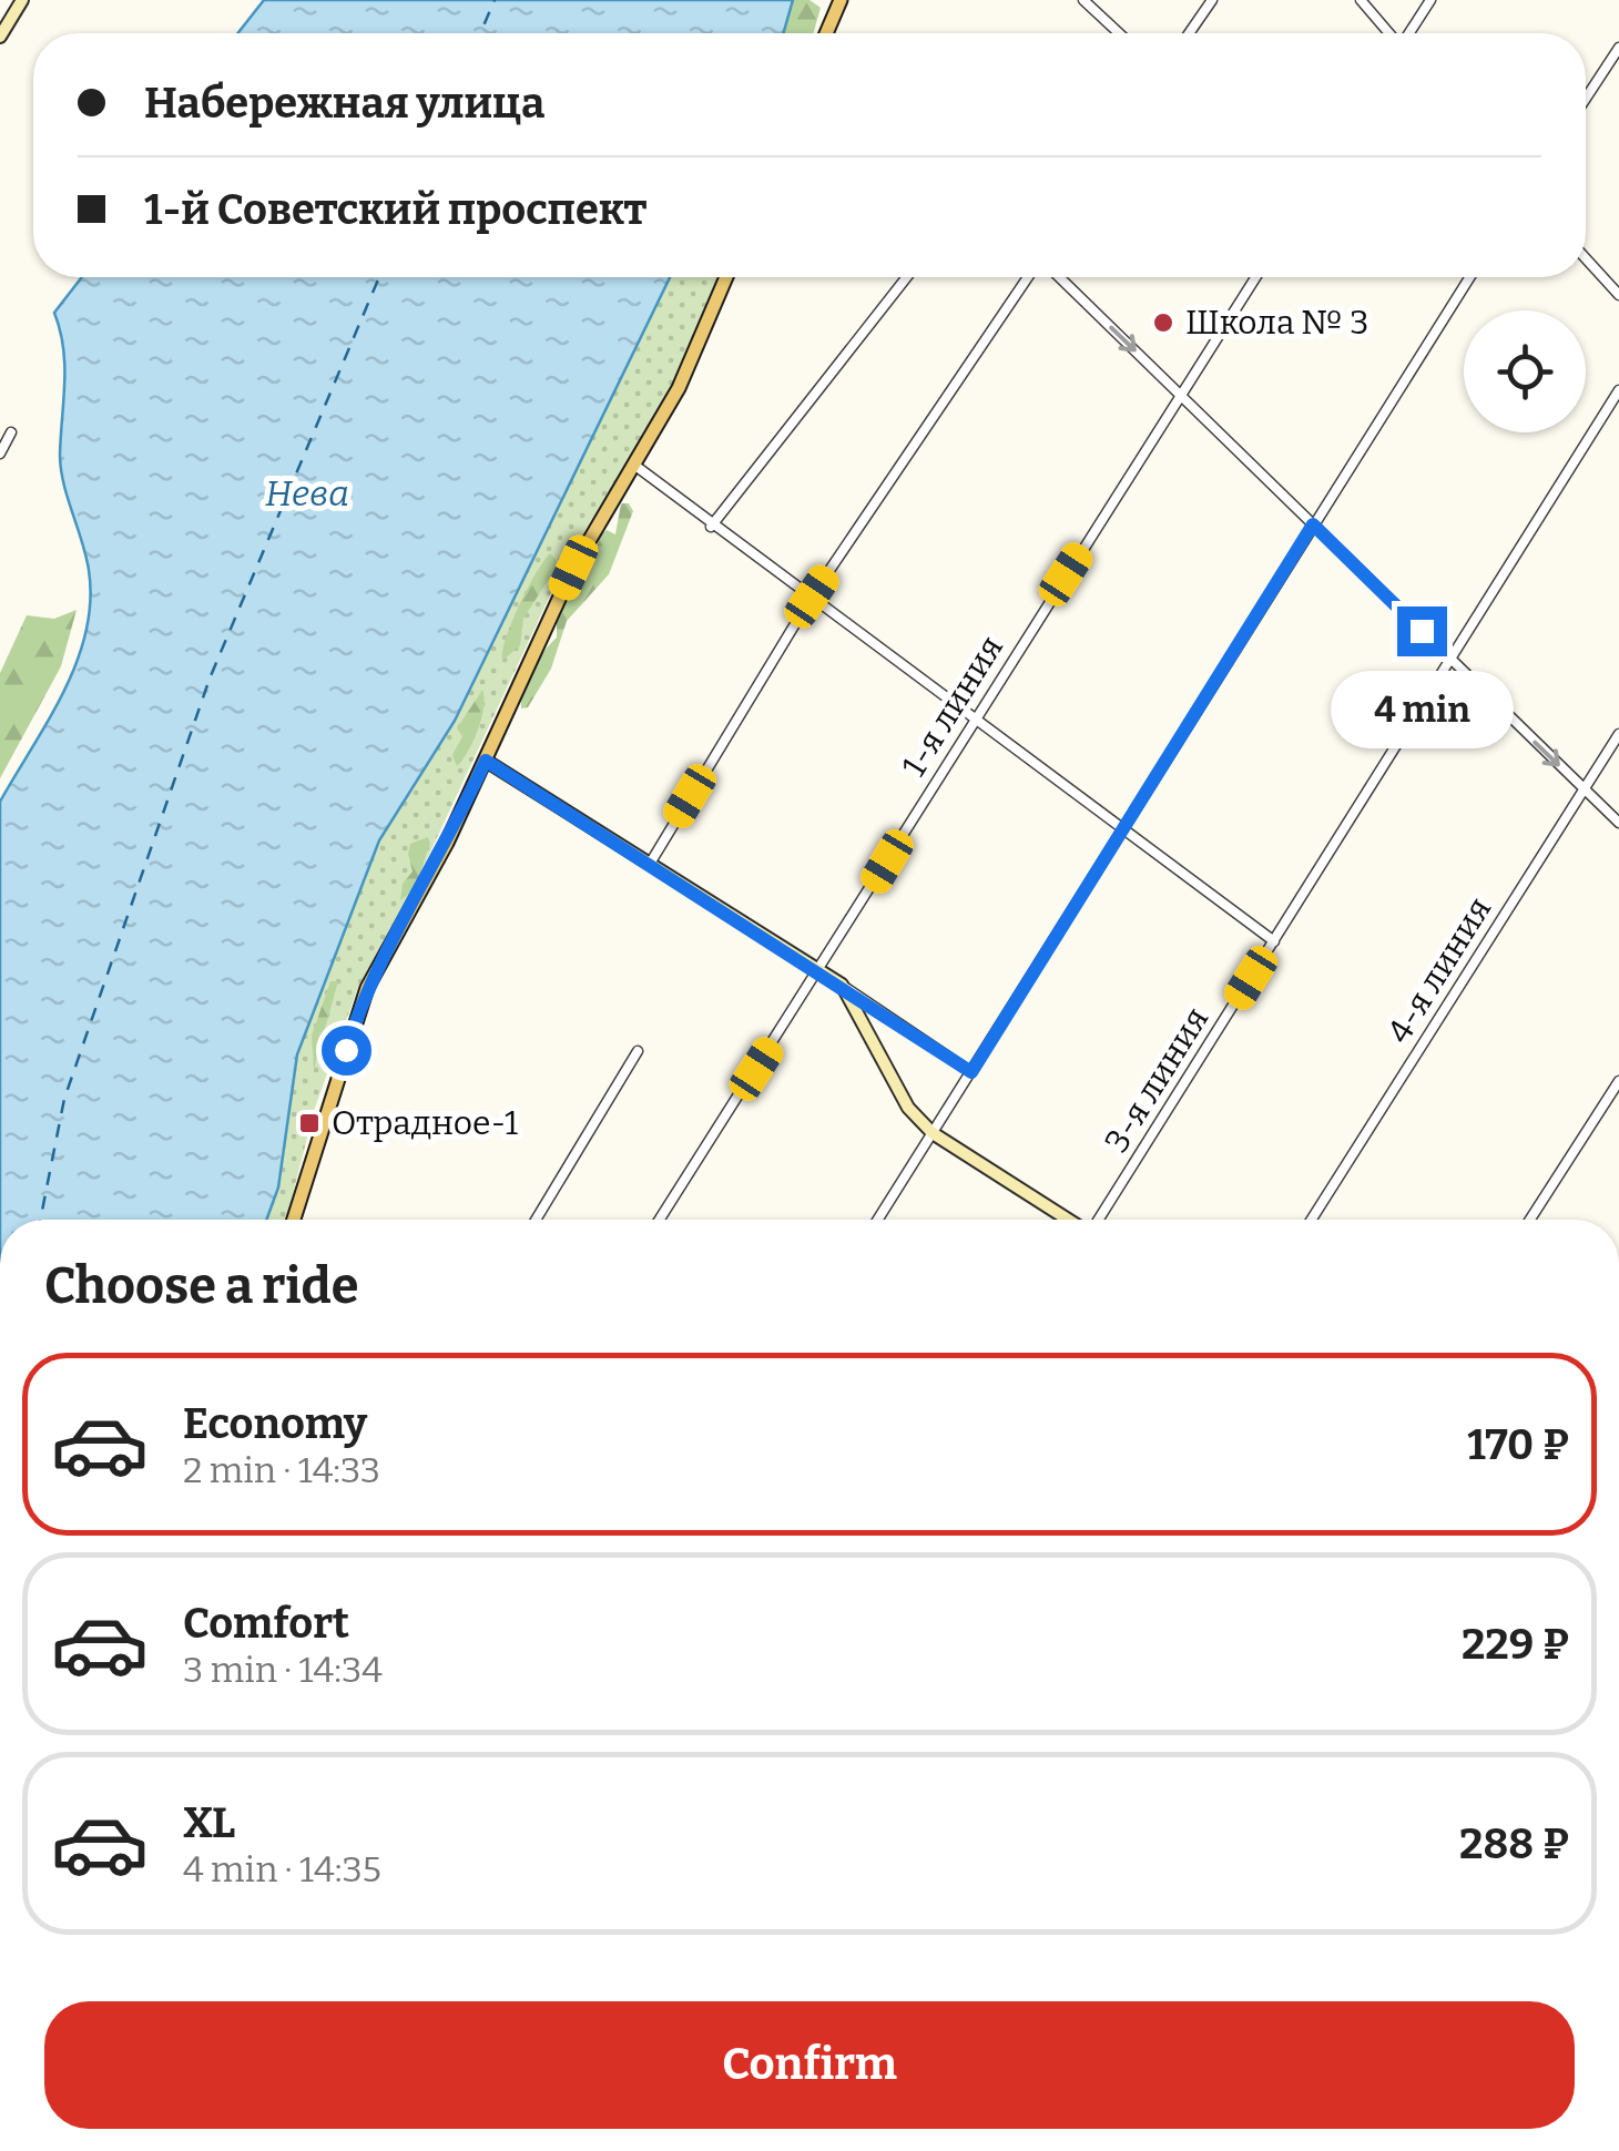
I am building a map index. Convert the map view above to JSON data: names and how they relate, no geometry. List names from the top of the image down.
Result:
{
  "streets": {
    "street": ["1-я линия", "4-я линия", "3-я линия"]
  },
  "water": ["Нева"],
  "places": {
    "other": ["Школа № 3"],
    "transit": ["Отрадное-1"]
  },
  "page": {
    "banner": ["Набережная улица", "1-й Советский проспект"],
    "bubble": "4 min",
    "heading": "Choose a ride",
    "list": [
      {
        "name": "Economy",
        "note": "2 min · 14:33",
        "value": "170 ₽"
      },
      {
        "name": "Comfort",
        "note": "3 min · 14:34",
        "value": "229 ₽"
      },
      {
        "name": "XL",
        "note": "4 min · 14:35",
        "value": "288 ₽"
      }
    ],
    "buttons": "Confirm"
  }
}
